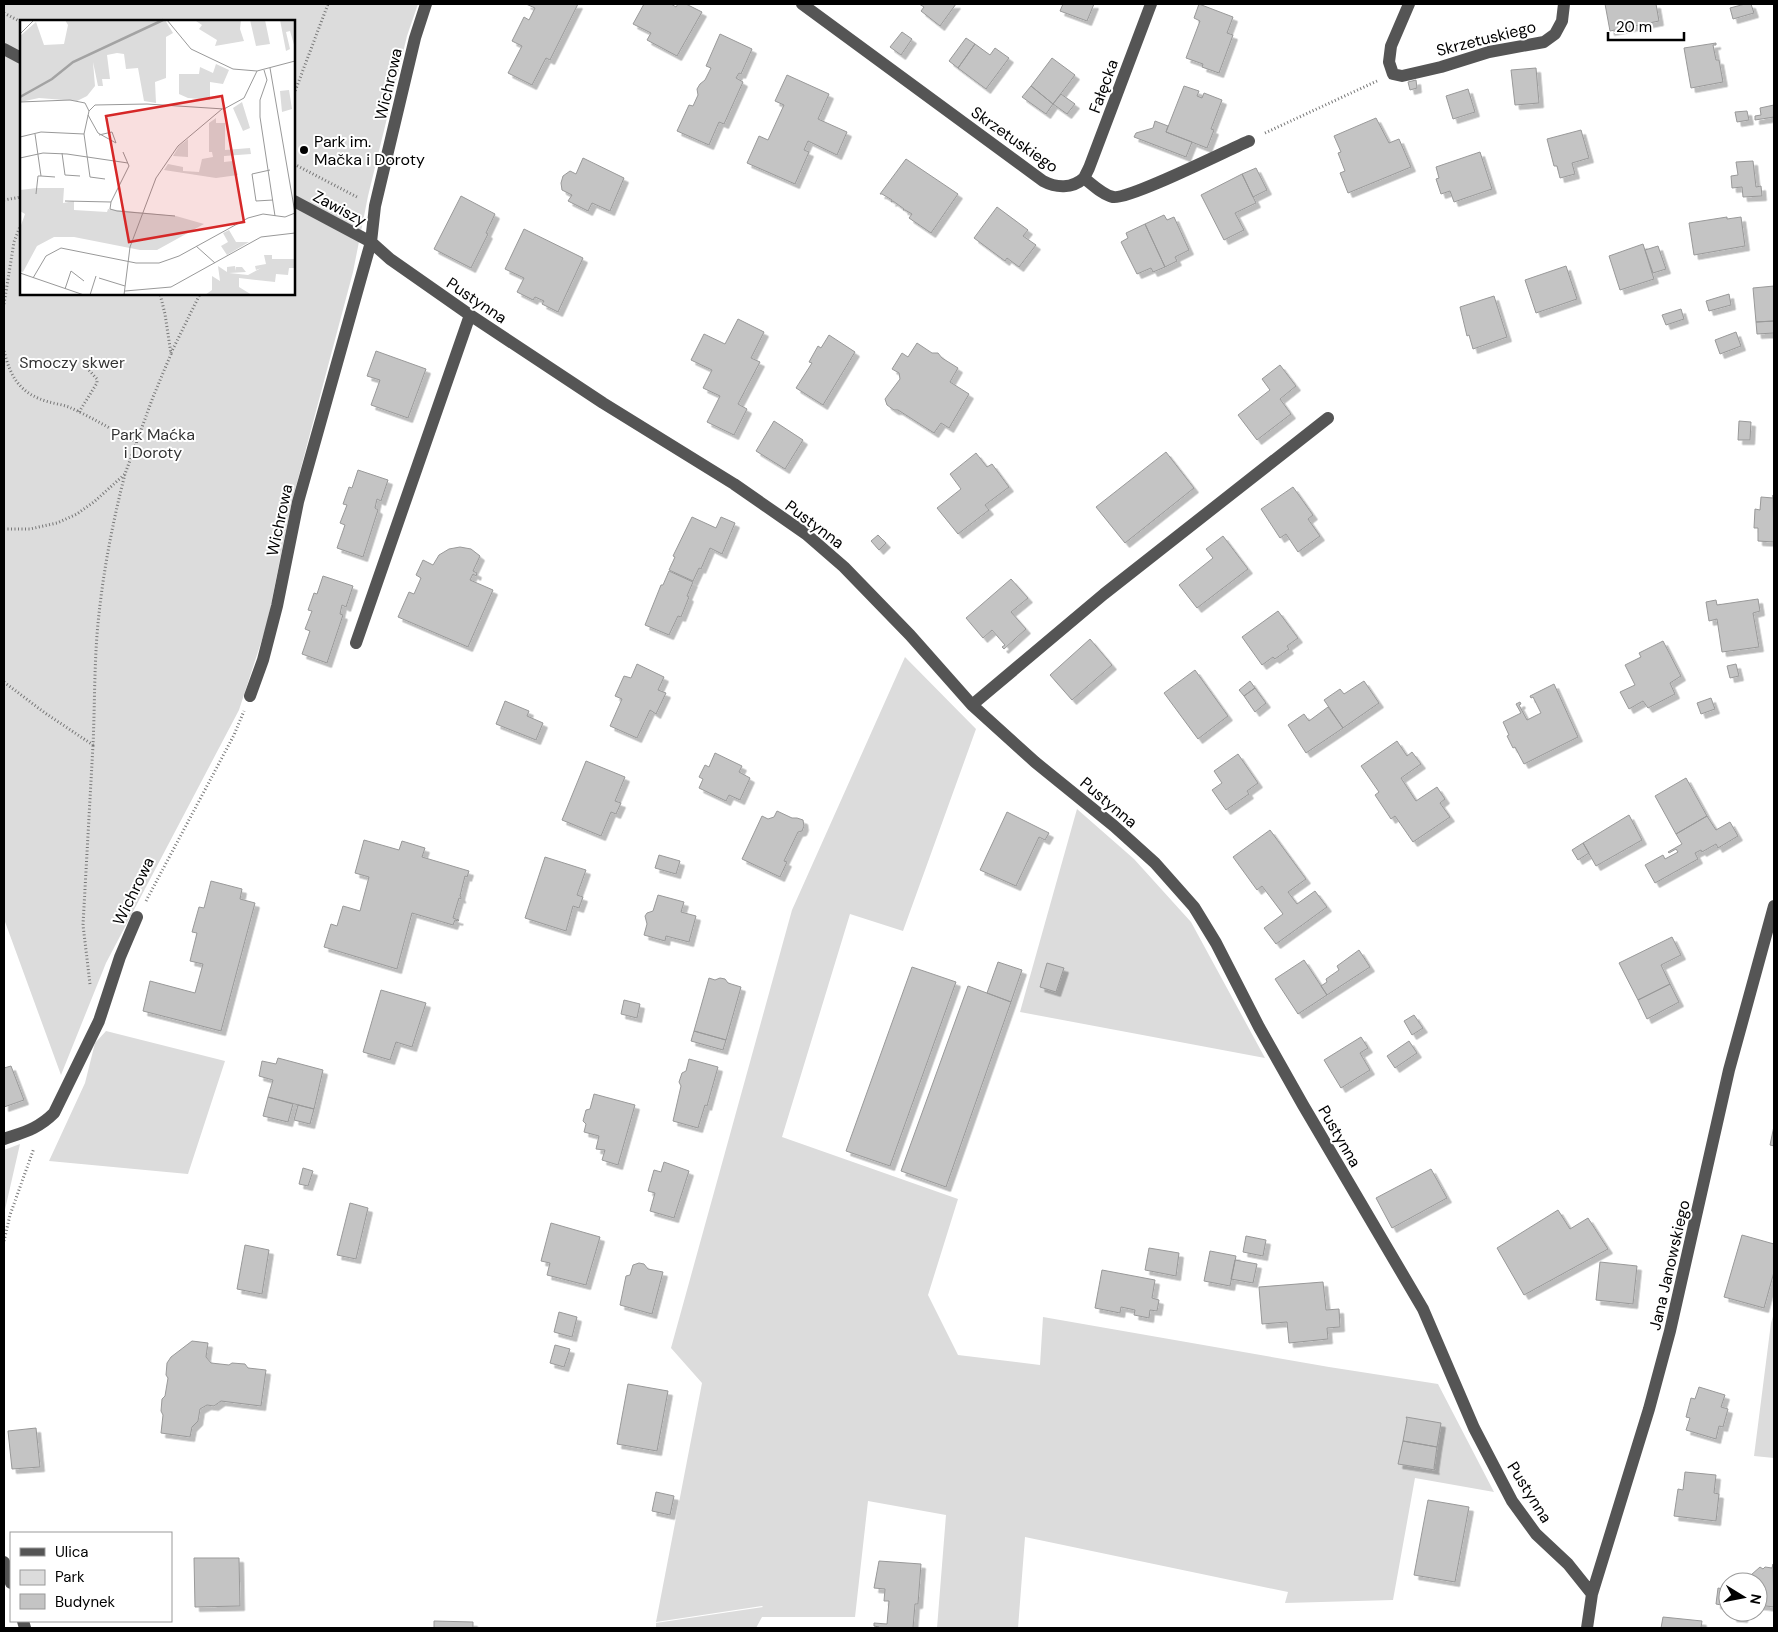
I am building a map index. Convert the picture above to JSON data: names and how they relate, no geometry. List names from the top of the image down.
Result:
{
  "streets": {
    "street": [
      "Skrzetuskiego",
      "Wichrowa",
      "Fałęcka",
      "Zawiszy",
      "Pustynna",
      "Jana Janowskiego"
    ]
  },
  "crossings": [
    ["Skrzetuskiego", "Fałęcka"],
    ["Wichrowa", "Zawiszy"],
    ["Wichrowa", "Pustynna"],
    ["Zawiszy", "Pustynna"],
    ["Pustynna", "Jana Janowskiego"]
  ],
  "parks": ["Smoczy skwer", "Park Maćka i Doroty"],
  "places": ["Park im. Mačka i Doroty"],
  "legend": ["Ulica", "Park", "Budynek"],
  "scale_bar": "20 m",
  "north": "right"
}
